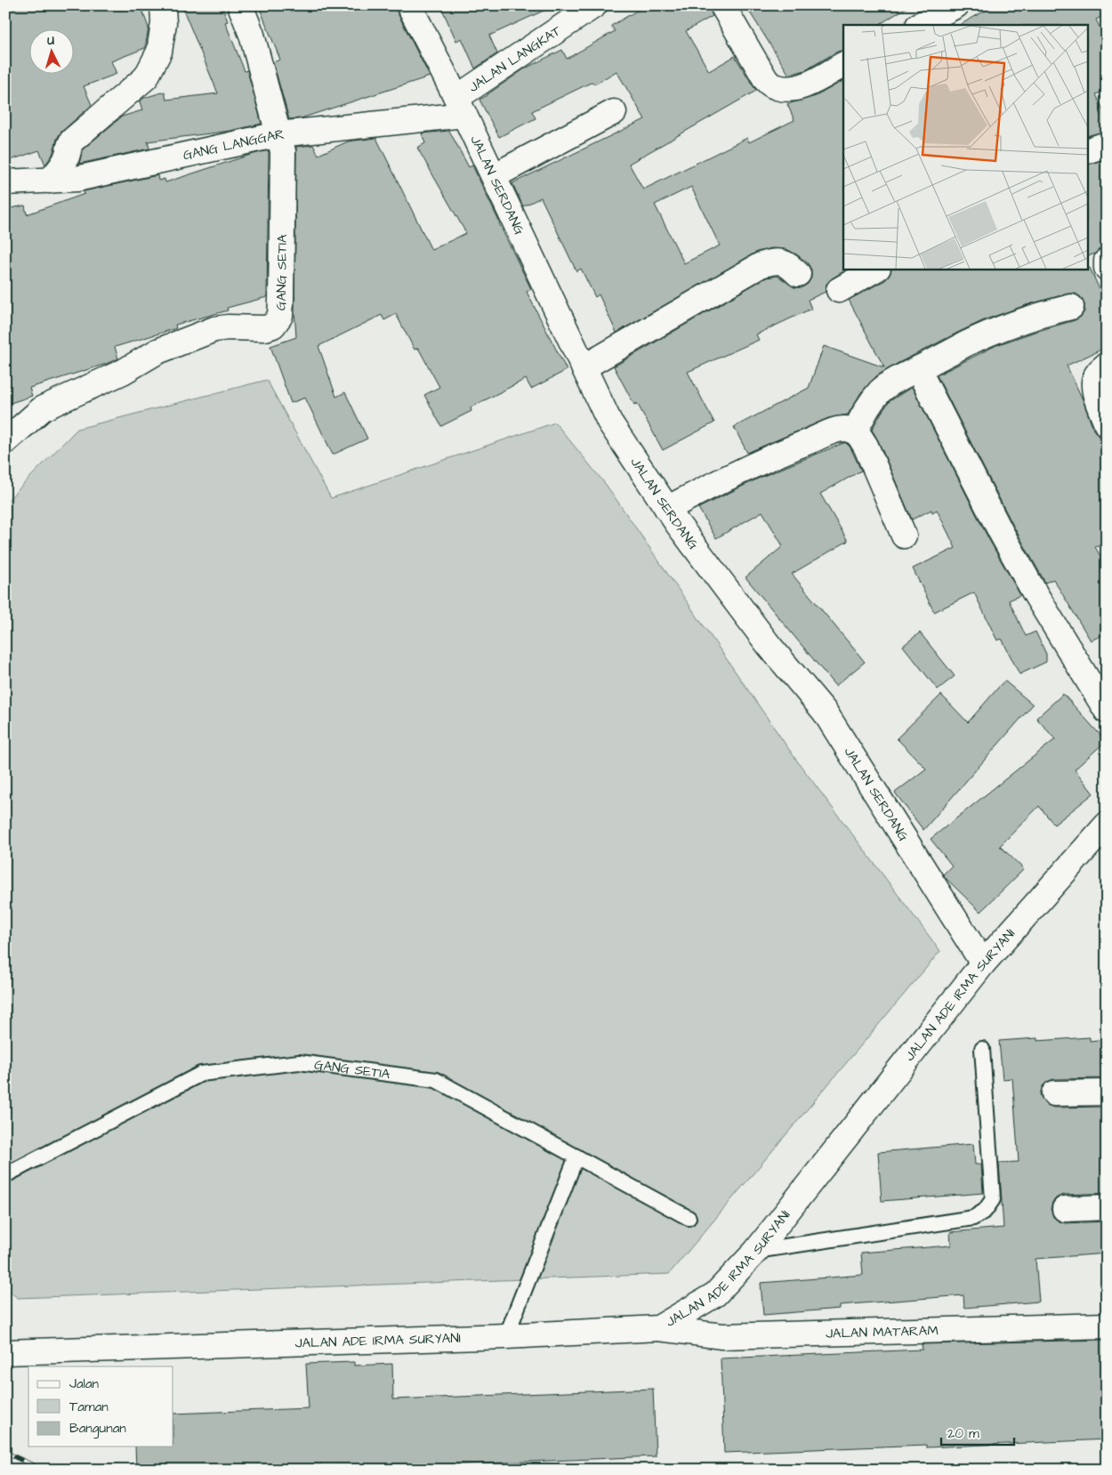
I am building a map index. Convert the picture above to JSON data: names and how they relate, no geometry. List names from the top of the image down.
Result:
{
  "streets": {
    "street": [
      "JALAN LANGKAT",
      "GANG LANGGAR",
      "JALAN SERDANG",
      "GANG SETIA",
      "JALAN ADE IRMA SURYANI",
      "JALAN MATARAM"
    ]
  },
  "crossings": [
    ["JALAN LANGKAT", "GANG LANGGAR"],
    ["JALAN LANGKAT", "JALAN SERDANG"],
    ["GANG LANGGAR", "JALAN SERDANG"],
    ["GANG LANGGAR", "GANG SETIA"],
    ["JALAN SERDANG", "JALAN ADE IRMA SURYANI"],
    ["JALAN ADE IRMA SURYANI", "JALAN MATARAM"]
  ],
  "legend": ["Jalan", "Taman", "Bangunan"],
  "scale_bar": "20 m",
  "north": "top"
}
